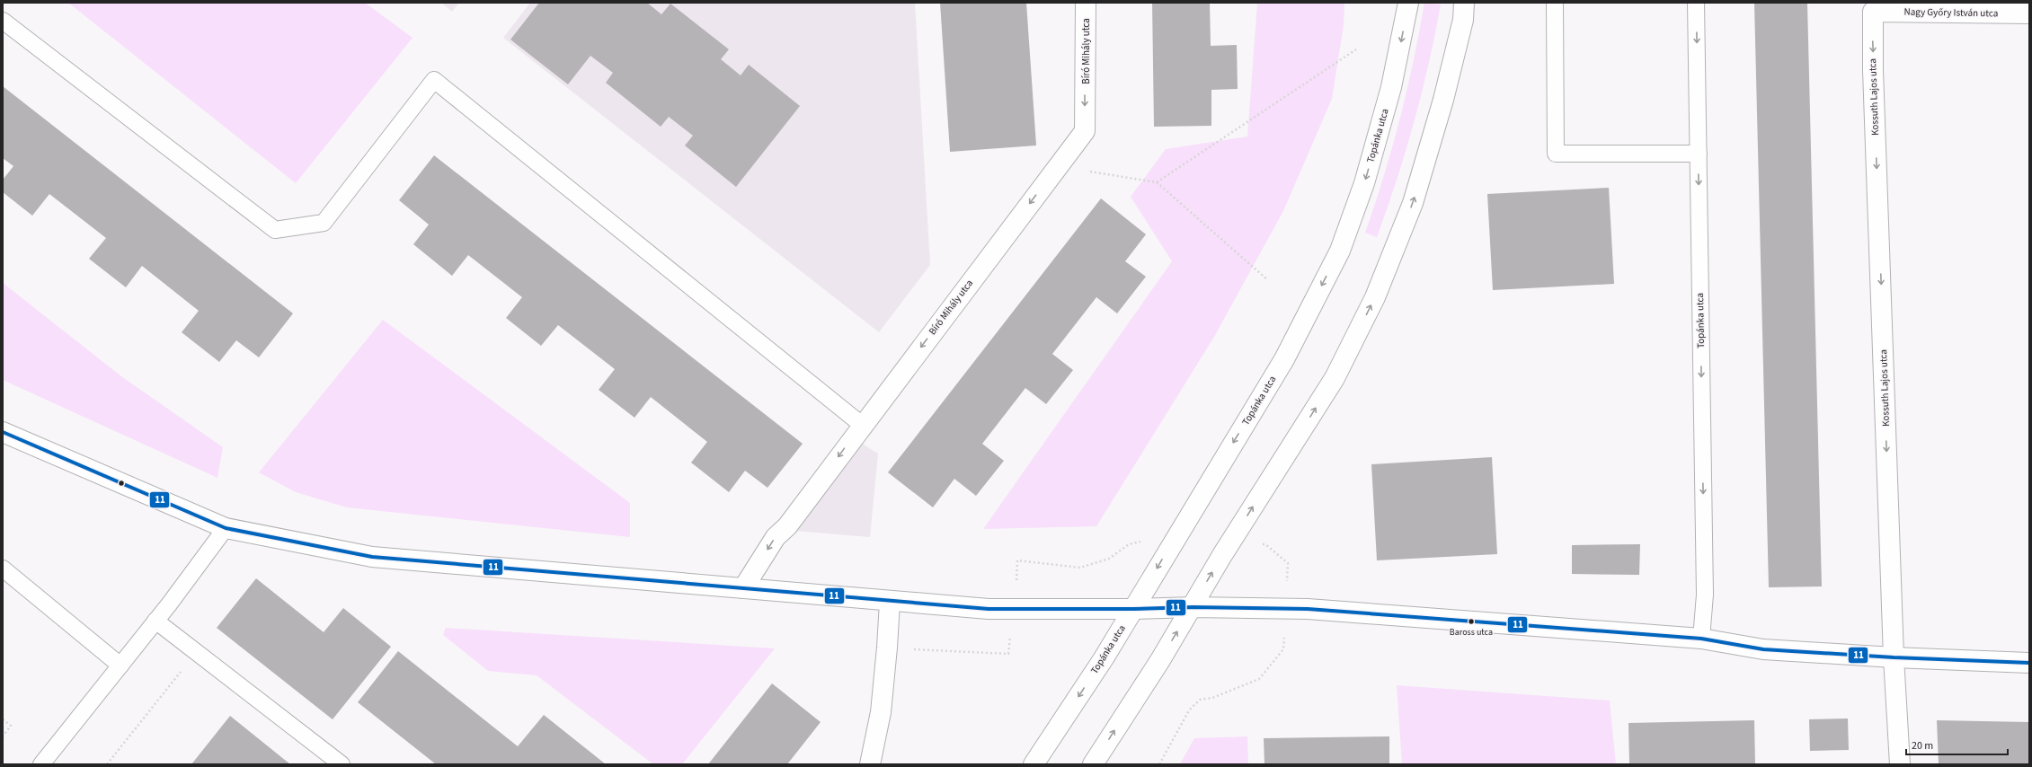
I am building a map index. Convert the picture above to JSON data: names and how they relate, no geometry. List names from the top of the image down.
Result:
{
  "streets": {
    "street": [
      "Nagy Győry István utca",
      "Bíró Mihály utca",
      "Kossuth Lajos utca",
      "Topánka utca"
    ]
  },
  "crossings": [
    ["Nagy Győry István utca", "Kossuth Lajos utca"]
  ],
  "one_way": ["Bíró Mihály utca", "Kossuth Lajos utca"],
  "places": ["Baross utca"],
  "lines": ["transit line 11"],
  "scale_bar": "20 m"
}
